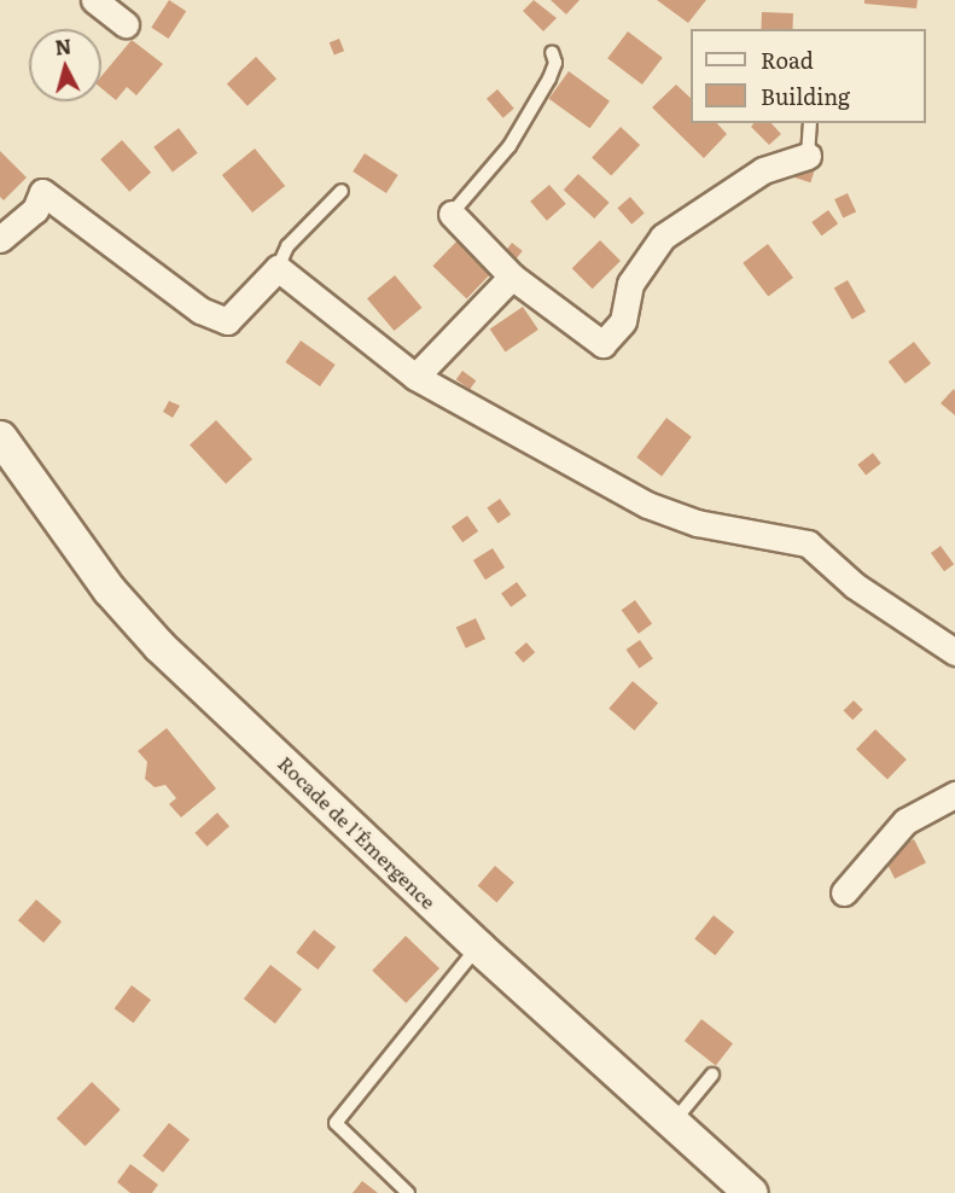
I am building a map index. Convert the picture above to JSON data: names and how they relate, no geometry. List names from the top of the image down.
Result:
{
  "streets": {
    "street": ["Rocade de l'Émergence"]
  },
  "legend": ["Road", "Building"],
  "north": "top"
}
